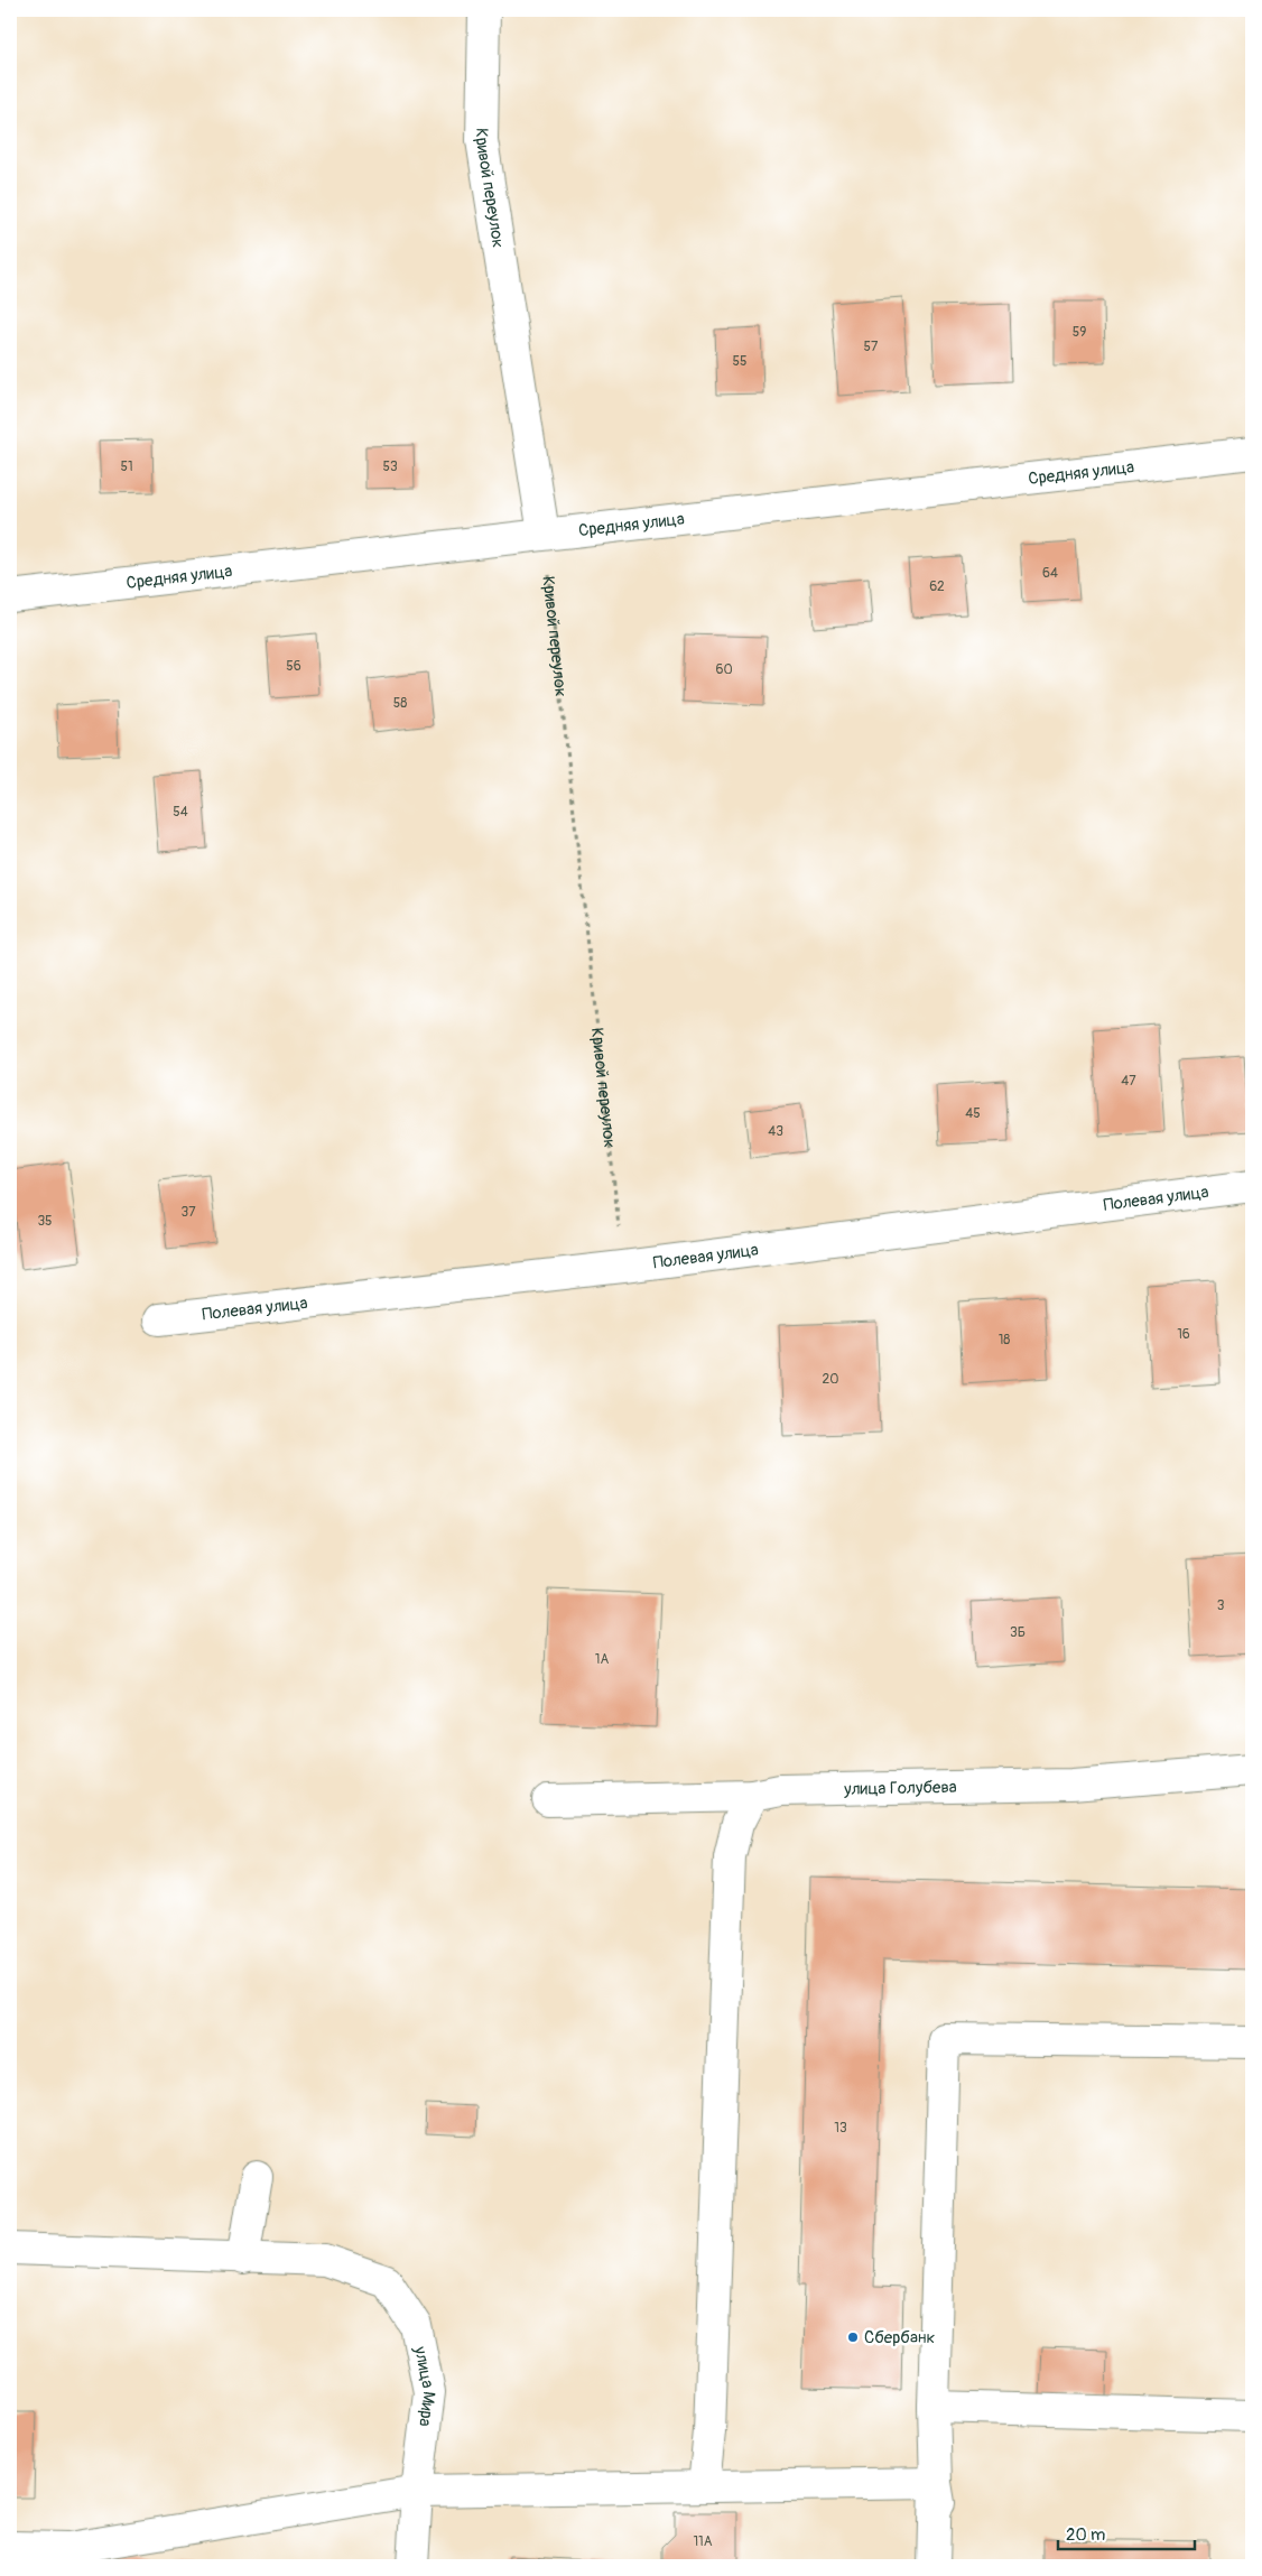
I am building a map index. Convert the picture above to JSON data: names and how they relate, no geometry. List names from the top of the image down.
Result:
{
  "streets": {
    "street": [
      "Кривой переулок",
      "Средняя улица",
      "Полевая улица",
      "улица Голубева",
      "улица Мира"
    ]
  },
  "crossings": [
    ["Кривой переулок", "Средняя улица"],
    ["Кривой переулок", "Полевая улица"]
  ],
  "places": ["Сбербанк"],
  "house_numbers": [
    "59",
    "57",
    "55",
    "51",
    "53",
    "64",
    "62",
    "56",
    "60",
    "58",
    "54",
    "47",
    "45",
    "43",
    "37",
    "35",
    "16",
    "18",
    "20",
    "3",
    "3Б",
    "1А",
    "13",
    "11А"
  ],
  "scale_bar": "20 m"
}
